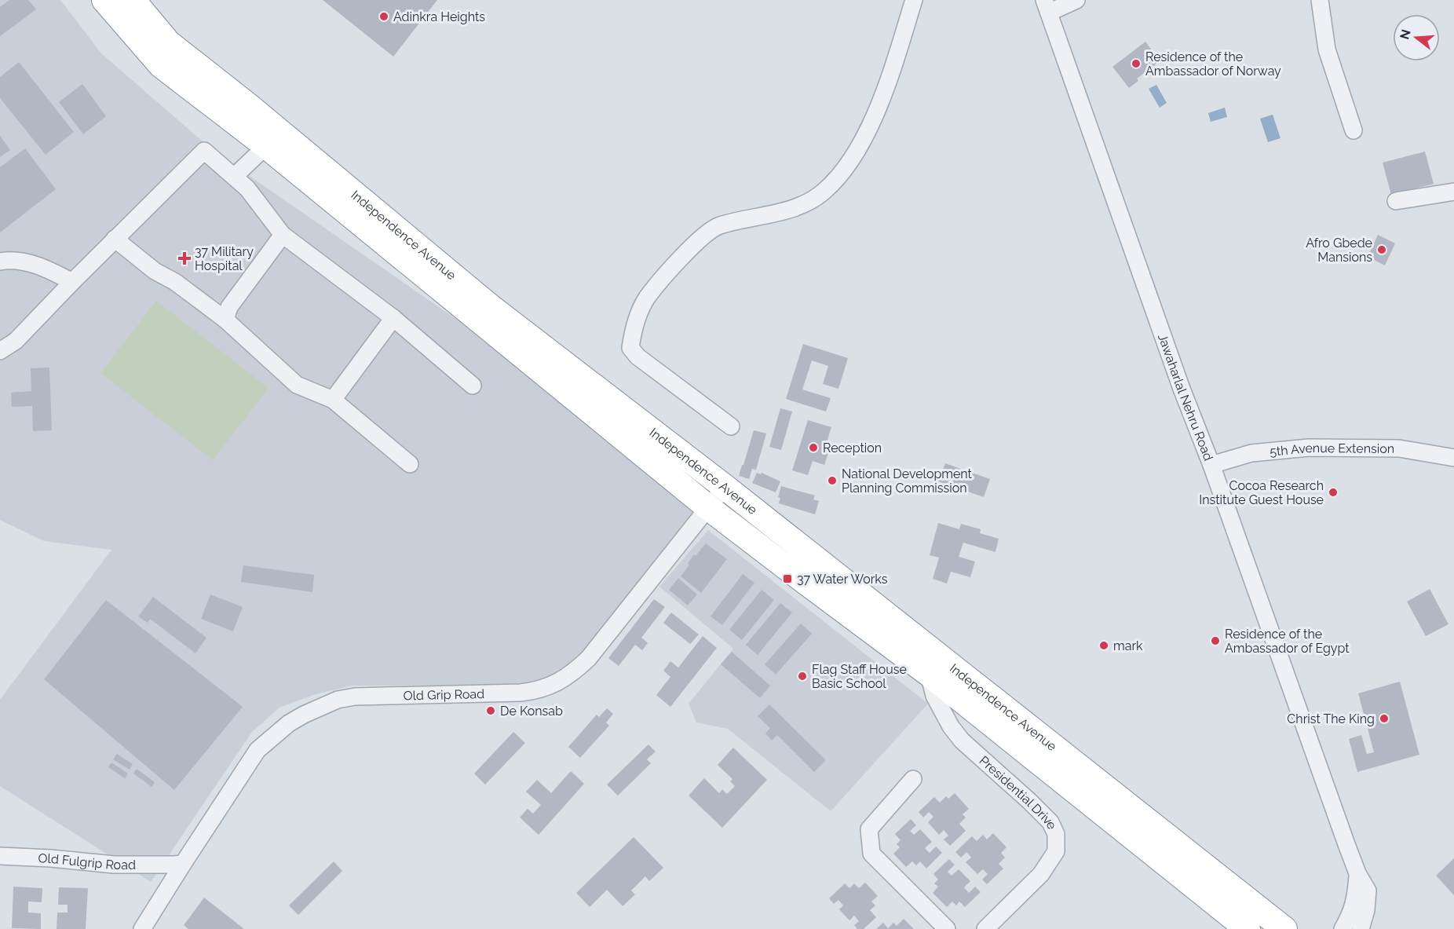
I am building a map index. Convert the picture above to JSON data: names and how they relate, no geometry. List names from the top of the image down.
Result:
{
  "streets": {
    "highway": ["Independence Avenue"],
    "street": [
      "Jawaharlal Nehru Road",
      "5th Avenue Extension",
      "Old Grip Road",
      "Presidential Drive",
      "Old Fulgrip Road"
    ]
  },
  "crossings": [
    ["Independence Avenue", "Old Grip Road"],
    ["Independence Avenue", "Presidential Drive"],
    ["Jawaharlal Nehru Road", "5th Avenue Extension"],
    ["Old Grip Road", "Old Fulgrip Road"]
  ],
  "places": {
    "other": [
      "Adinkra Heights",
      "Residence of the Ambassador of Norway",
      "Afro Gbede Mansions",
      "Reception",
      "National Development Planning Commission",
      "Cocoa Research Institute Guest House",
      "Residence of the Ambassador of Egypt",
      "mark",
      "Flag Staff House Basic School",
      "De Konsab",
      "Christ The King"
    ],
    "health": ["37 Military Hospital"],
    "transit": ["37 Water Works"]
  },
  "north": "left"
}
